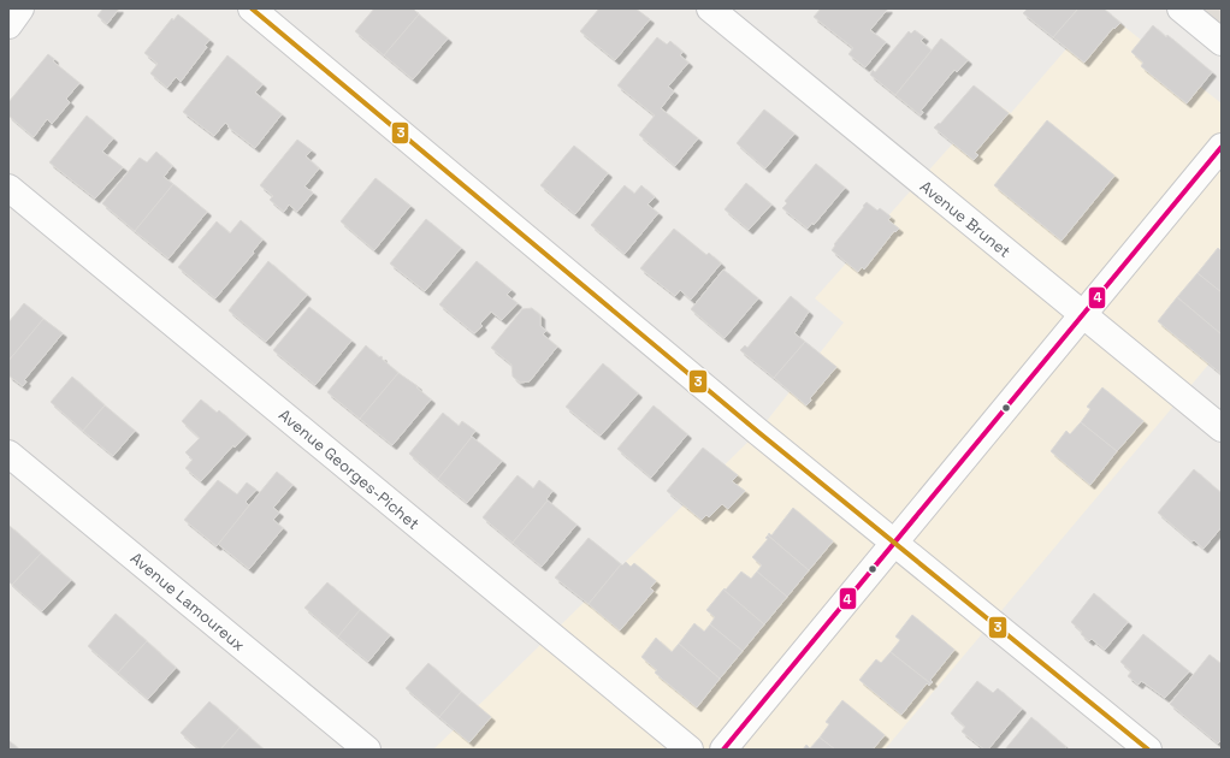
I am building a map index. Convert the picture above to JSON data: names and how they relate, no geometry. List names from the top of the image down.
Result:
{
  "streets": {
    "street": ["Avenue Brunet", "Avenue Georges-Pichet", "Avenue Lamoureux"]
  },
  "lines": ["transit line 3", "transit line 4"]
}
